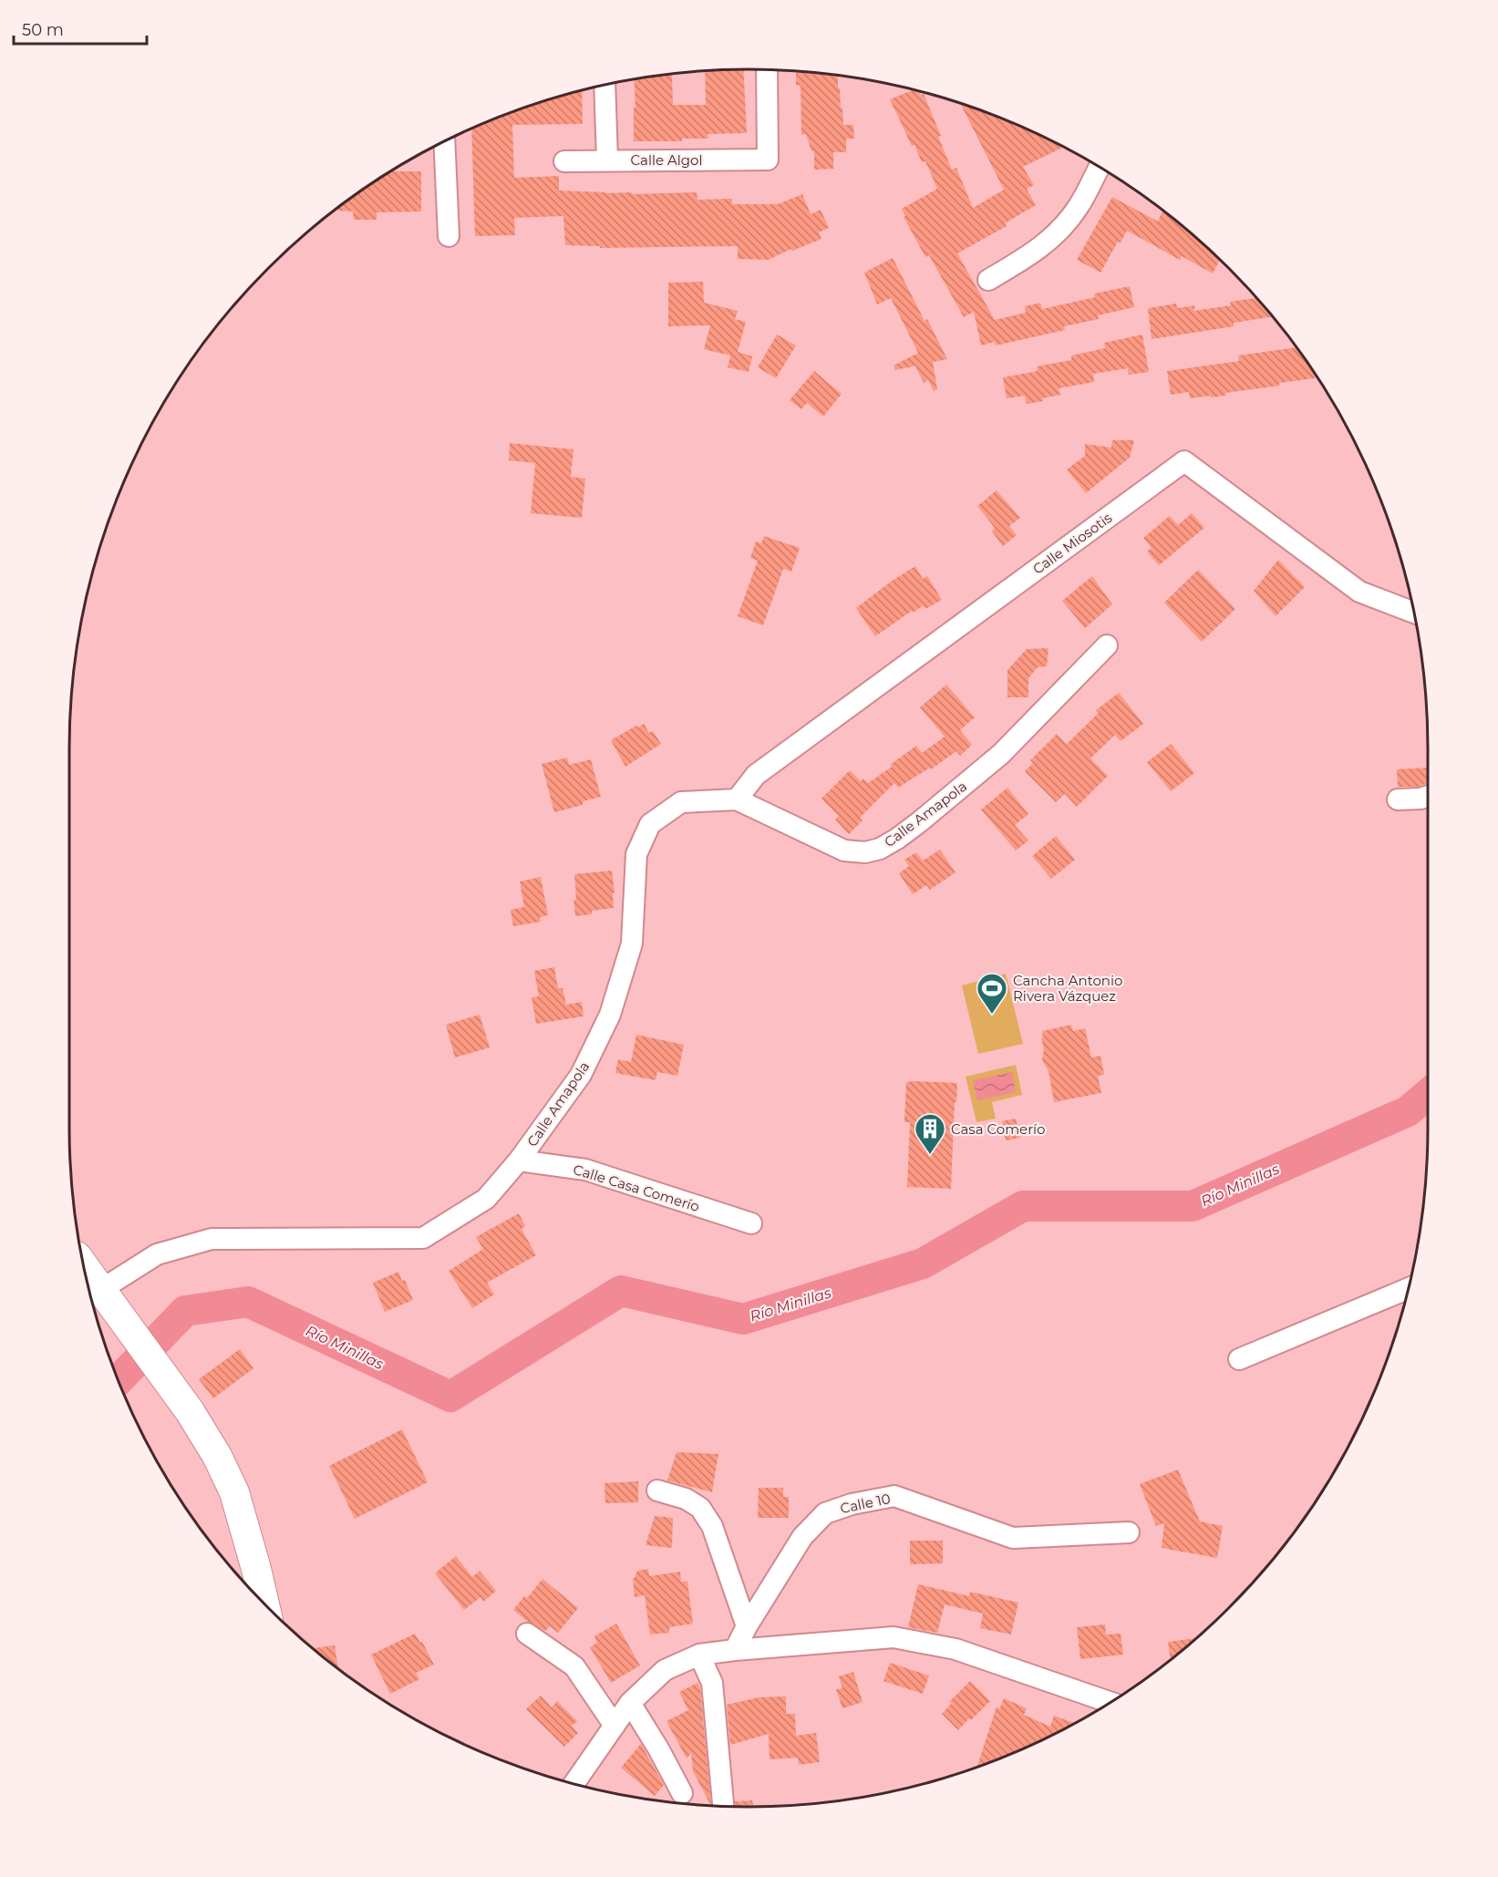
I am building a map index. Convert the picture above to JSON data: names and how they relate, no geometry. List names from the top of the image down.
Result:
{
  "streets": {
    "street": [
      "Calle Algol",
      "Calle Miosotis",
      "Calle Amapola",
      "Calle Casa Comerío",
      "Calle 10"
    ]
  },
  "crossings": [
    ["Calle Miosotis", "Calle Amapola"],
    ["Calle Amapola", "Calle Casa Comerío"]
  ],
  "water": ["Río Minillas"],
  "places": {
    "sports": ["Cancha Antonio Rivera Vázquez"],
    "building": ["Casa Comerío"]
  },
  "scale_bar": "50 m"
}
